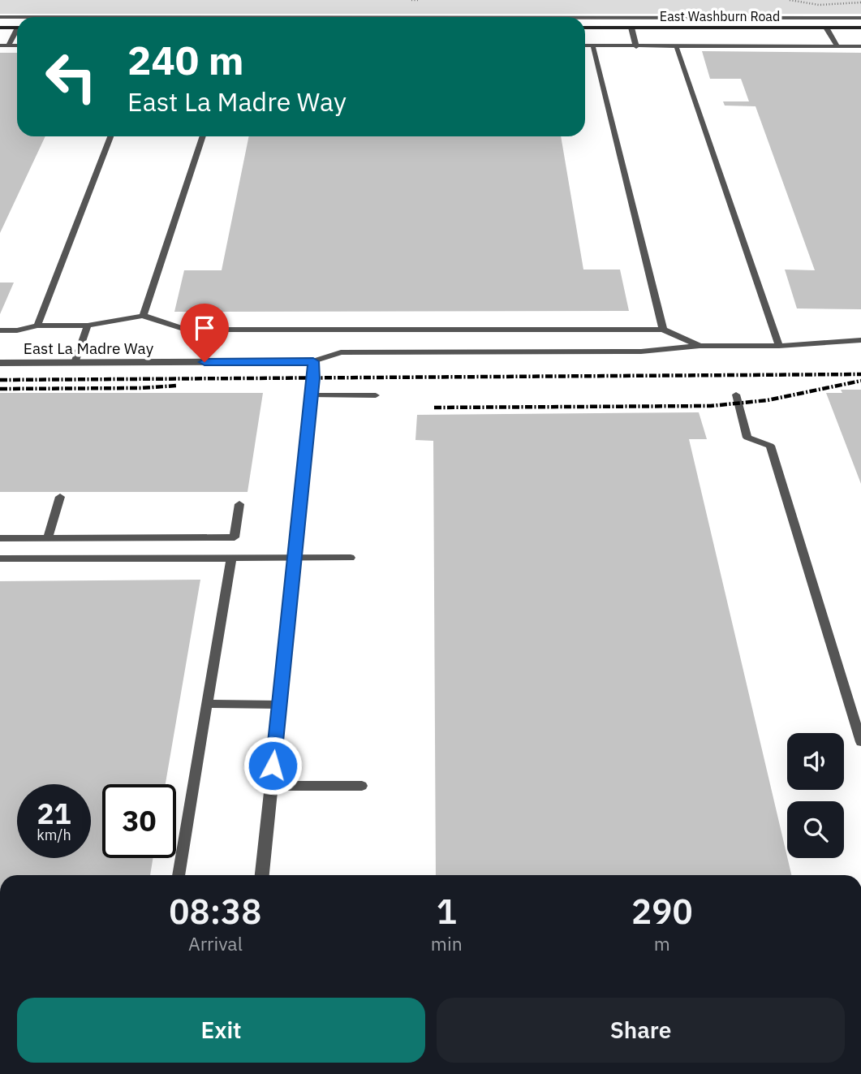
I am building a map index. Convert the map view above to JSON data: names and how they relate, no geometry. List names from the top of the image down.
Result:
{
  "streets": {
    "street": ["East Washburn Road", "East La Madre Way"]
  },
  "page": {
    "turn": ["240 m", "East La Madre Way"],
    "speed": "21 km/h",
    "limit": "30",
    "eta": [
      "08:38",
      "Arrival",
      "1",
      "min",
      "290",
      "m"
    ],
    "buttons": ["Exit", "Share"]
  }
}
